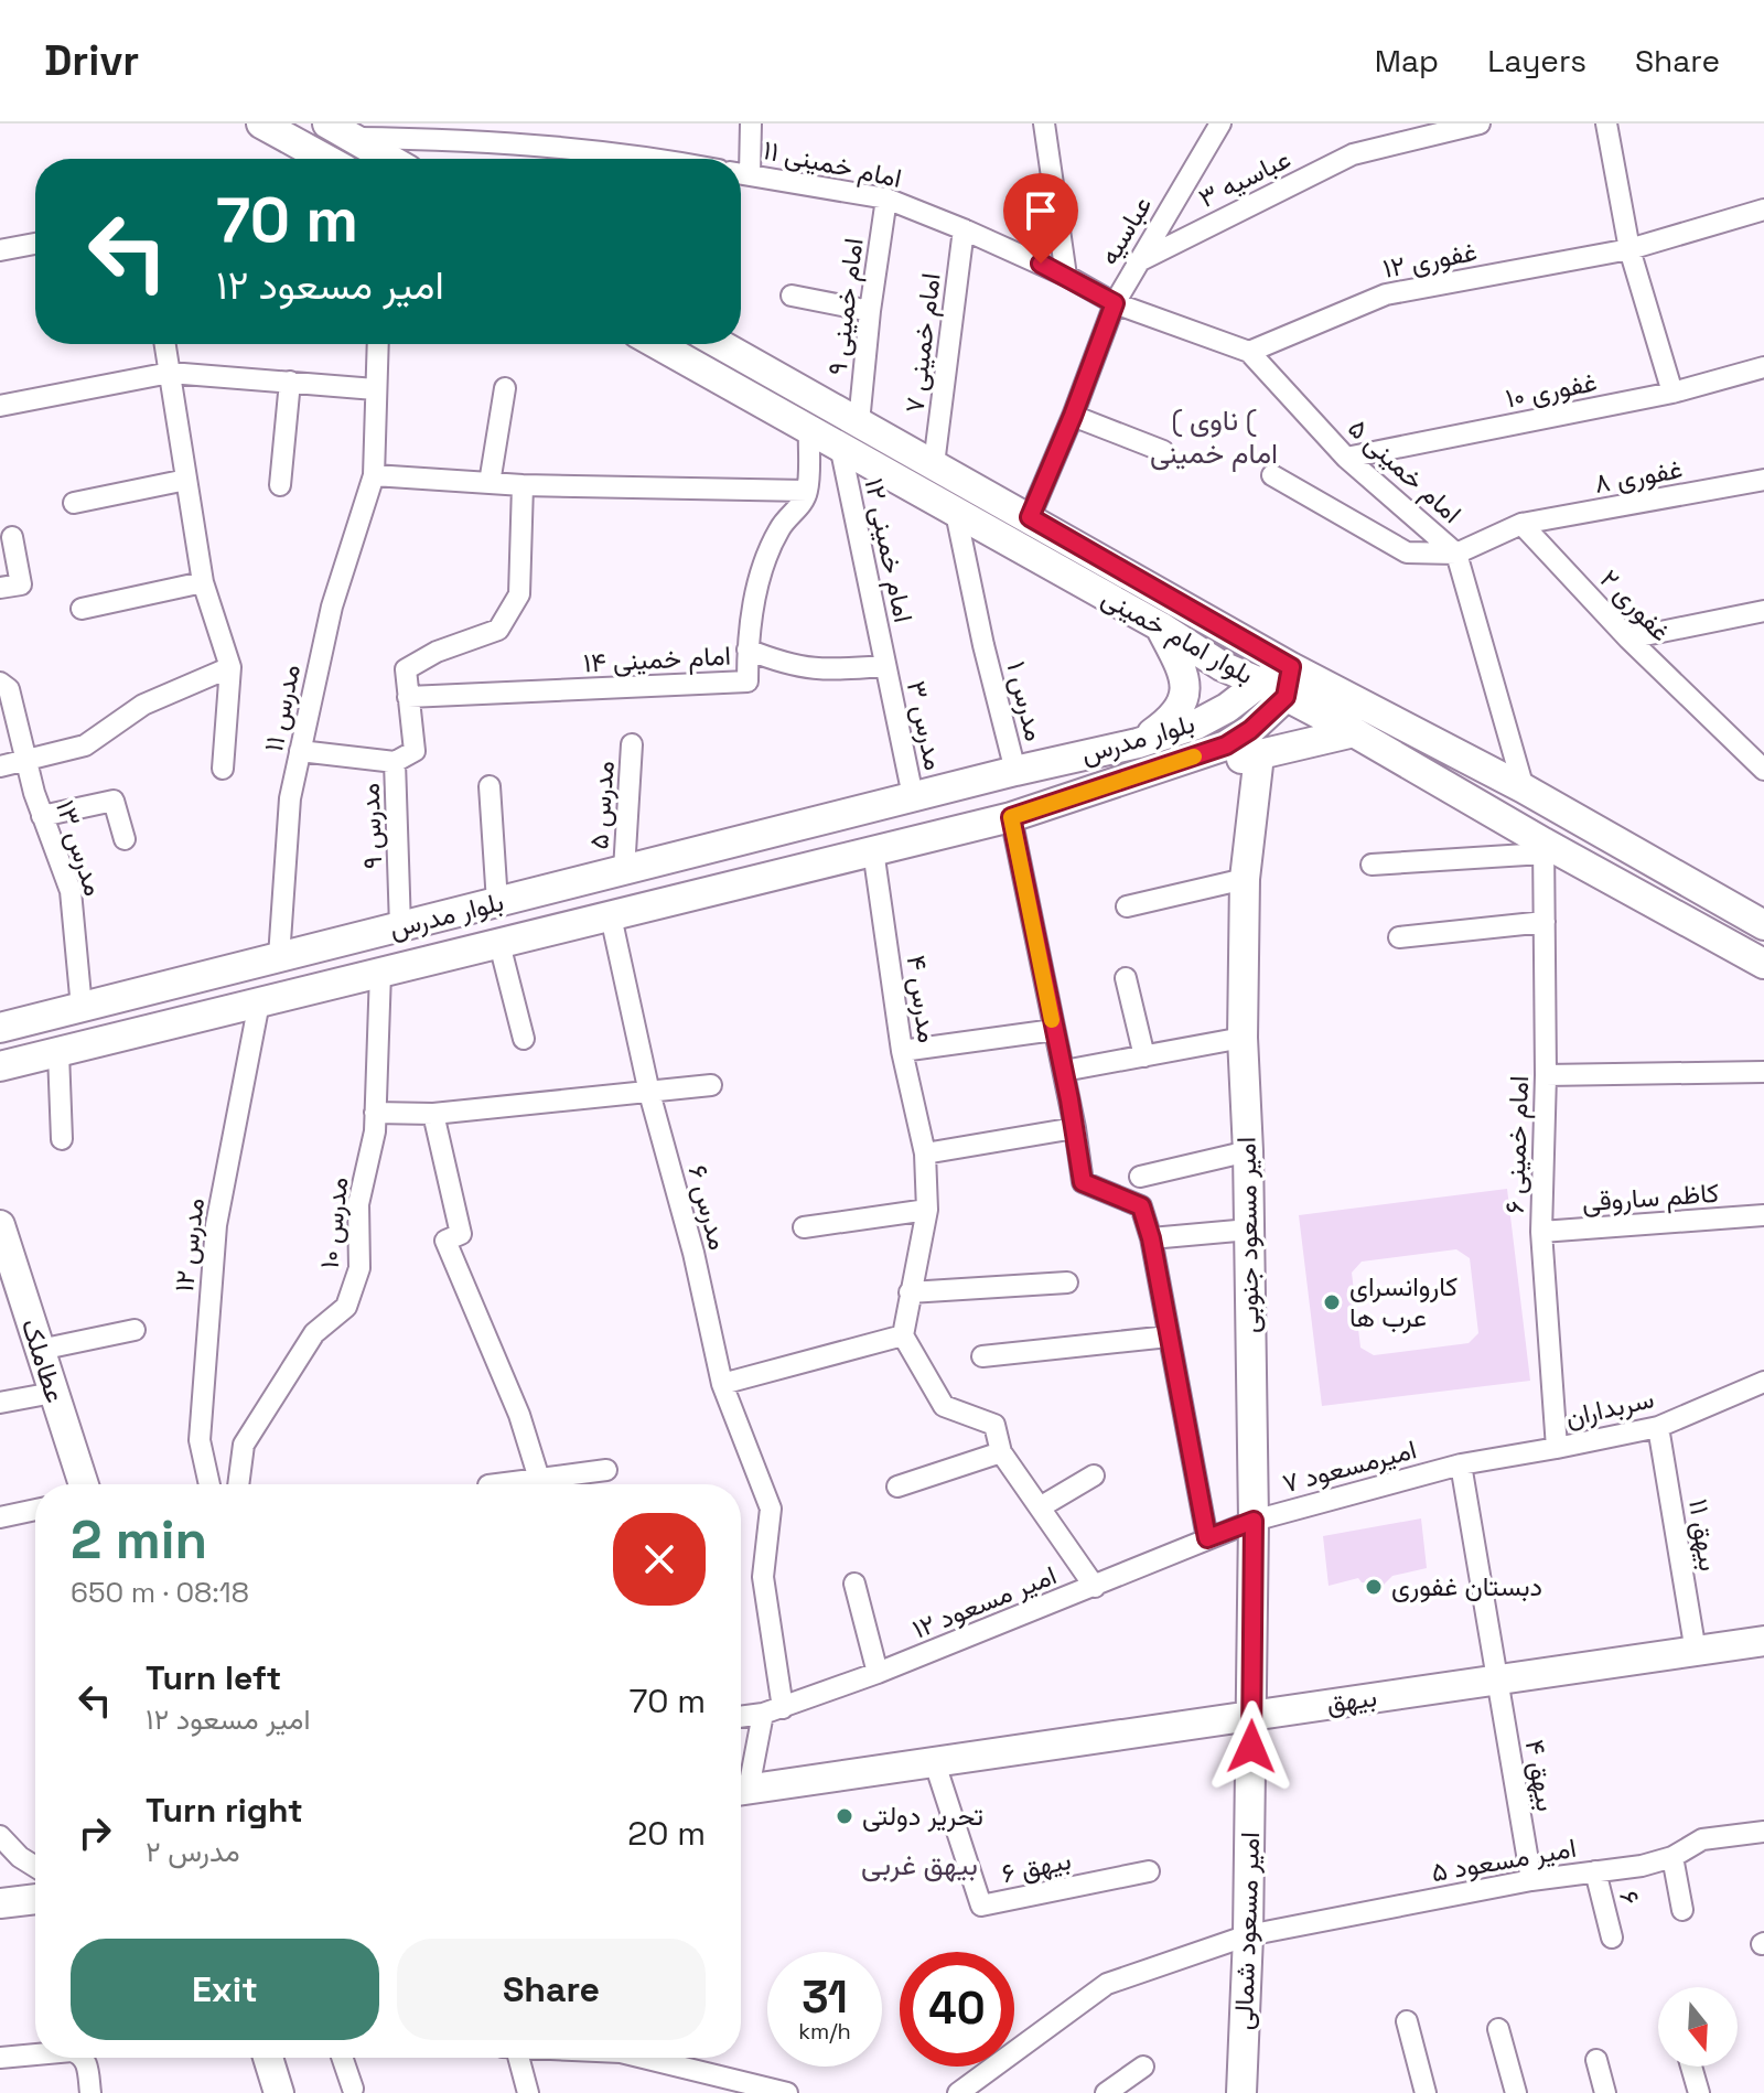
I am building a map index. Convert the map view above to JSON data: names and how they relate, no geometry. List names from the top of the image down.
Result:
{
  "streets": {
    "main road": [
      "بلوار امام خمینی",
      "بلوار مدرس",
      "امیر مسعود جنوبی",
      "عطاملک",
      "بیهق",
      "امیر مسعود شمالی"
    ],
    "street": [
      "امام خمینی ۱۱",
      "عباسیه ۳",
      "عباسیه",
      "غفوری ۱۲",
      "امام خمینی ۹",
      "امام خمینی ۷",
      "غفوری ۱۰",
      "امام خمینی ۵",
      "غفوری ۸",
      "امام خمینی ۱۲",
      "غفوری ۲",
      "امام خمینی ۱۴",
      "مدرس ۱",
      "مدرس ۱۱",
      "مدرس ۳",
      "مدرس ۵",
      "مدرس ۹",
      "مدرس ۱۳",
      "مدرس ۴",
      "امام خمینی ۶",
      "کاظم ساروقی",
      "مدرس ۶",
      "مدرس ۱۰",
      "مدرس ۱۲",
      "سربداران",
      "امیرمسعود ۷",
      "بیهق ۱۱",
      "امیر مسعود ۱۲",
      "بیهق ۴",
      "امیر مسعود ۵",
      "بیهق ۶",
      "۶"
    ]
  },
  "crossings": [
    ["امام خمینی ۱۱", "عباسیه"],
    ["امام خمینی ۱۱", "امام خمینی ۹"],
    ["امام خمینی ۱۱", "امام خمینی ۷"],
    ["امام خمینی ۱۱", "امام خمینی ۵"],
    ["عباسیه ۳", "عباسیه"],
    ["عباسیه", "امام خمینی ۵"],
    ["عباسیه", "بلوار امام خمینی"],
    ["غفوری ۱۲", "امام خمینی ۵"],
    ["امام خمینی ۹", "بلوار امام خمینی"],
    ["امام خمینی ۷", "بلوار امام خمینی"],
    ["غفوری ۱۰", "امام خمینی ۵"],
    ["امام خمینی ۵", "بلوار امام خمینی"],
    ["غفوری ۸", "غفوری ۲"],
    ["امام خمینی ۱۲", "بلوار امام خمینی"],
    ["امام خمینی ۱۲", "مدرس ۳"],
    ["بلوار امام خمینی", "مدرس ۱"],
    ["بلوار امام خمینی", "بلوار مدرس"],
    ["بلوار امام خمینی", "امام خمینی ۶"],
    ["امام خمینی ۱۴", "مدرس ۹"],
    ["مدرس ۱", "بلوار مدرس"],
    ["مدرس ۱۱", "بلوار مدرس"],
    ["مدرس ۳", "بلوار مدرس"],
    ["بلوار مدرس", "مدرس ۵"],
    ["بلوار مدرس", "مدرس ۹"],
    ["بلوار مدرس", "مدرس ۱۳"],
    ["بلوار مدرس", "مدرس ۴"],
    ["بلوار مدرس", "مدرس ۶"],
    ["بلوار مدرس", "مدرس ۱۰"],
    ["بلوار مدرس", "مدرس ۱۲"],
    ["امام خمینی ۶", "کاظم ساروقی"],
    ["امام خمینی ۶", "سربداران"],
    ["مدرس ۶", "امیر مسعود ۱۲"],
    ["امیر مسعود جنوبی", "امیرمسعود ۷"],
    ["امیر مسعود جنوبی", "امیر مسعود ۱۲"],
    ["امیر مسعود جنوبی", "بیهق"],
    ["امیر مسعود جنوبی", "امیر مسعود شمالی"],
    ["سربداران", "امیرمسعود ۷"],
    ["سربداران", "بیهق ۱۱"],
    ["سربداران", "بیهق ۴"],
    ["امیرمسعود ۷", "امیر مسعود ۱۲"],
    ["امیرمسعود ۷", "بیهق ۴"],
    ["بیهق ۱۱", "بیهق"],
    ["بیهق", "بیهق ۴"],
    ["بیهق", "بیهق ۶"],
    ["بیهق", "امیر مسعود شمالی"],
    ["بیهق ۴", "امیر مسعود ۵"],
    ["امیر مسعود ۵", "۶"],
    ["امیر مسعود ۵", "امیر مسعود شمالی"]
  ],
  "districts": ["( ناوی ( امام خمینی", "بیهق غربی"],
  "places": ["کاروانسرای عرب ها", "دبستان غفوری", "تحریر دولتی"],
  "north": "bottom",
  "page": {
    "header": "Drivr",
    "nav": ["Map", "Layers", "Share"],
    "turn": ["70 m", "امیر مسعود ۱۲"],
    "heading": ["2 min", "650 m · 08:18"],
    "list": [
      {
        "name": "Turn left",
        "note": "امیر مسعود ۱۲",
        "value": "70 m"
      },
      {
        "name": "Turn right",
        "note": "مدرس ۲",
        "value": "20 m"
      }
    ],
    "buttons": ["Exit", "Share"],
    "speed": "31 km/h",
    "limit": "40"
  }
}
